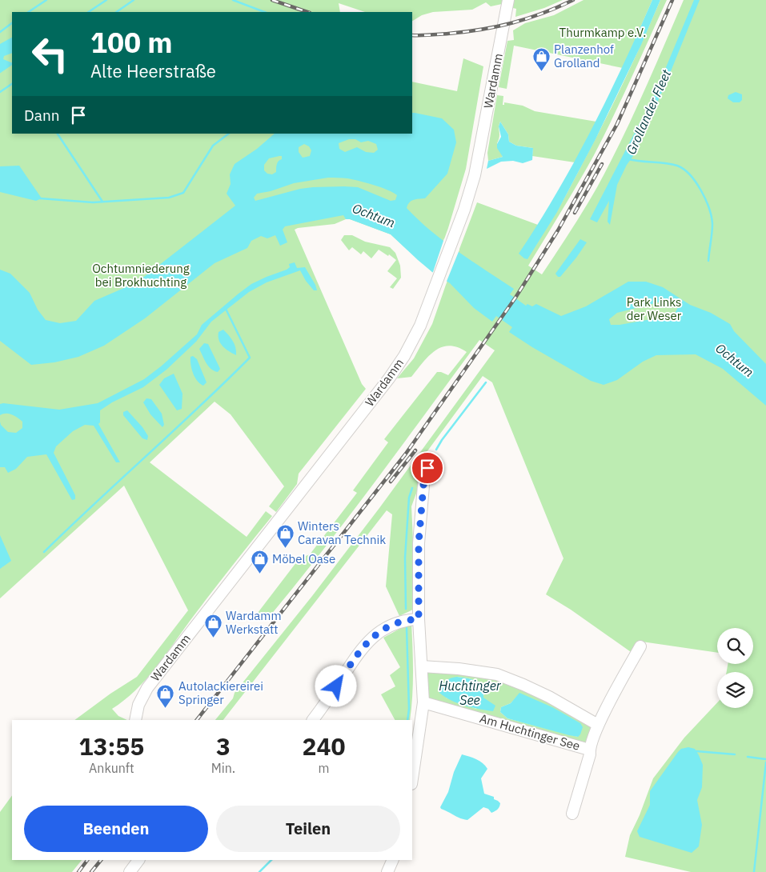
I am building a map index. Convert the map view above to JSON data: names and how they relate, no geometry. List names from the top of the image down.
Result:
{
  "streets": {
    "street": ["Wardamm", "Am Huchtinger See"]
  },
  "water": ["Grollander Fleet", "Ochtum", "Huchtinger See"],
  "parks": ["Thurmkamp e.V.", "Ochtumniederung bei Brokhuchting", "Park Links der Weser"],
  "places": {
    "shop": [
      "Planzenhof Grolland",
      "Winters Caravan Technik",
      "Möbel Oase",
      "Wardamm Werkstatt",
      "Autolackiereirei Springer"
    ]
  },
  "page": {
    "turn": ["100 m", "Alte Heerstraße"],
    "then": "Dann",
    "eta": [
      "13:55",
      "Ankunft",
      "3",
      "Min.",
      "240",
      "m"
    ],
    "buttons": ["Beenden", "Teilen"]
  }
}
